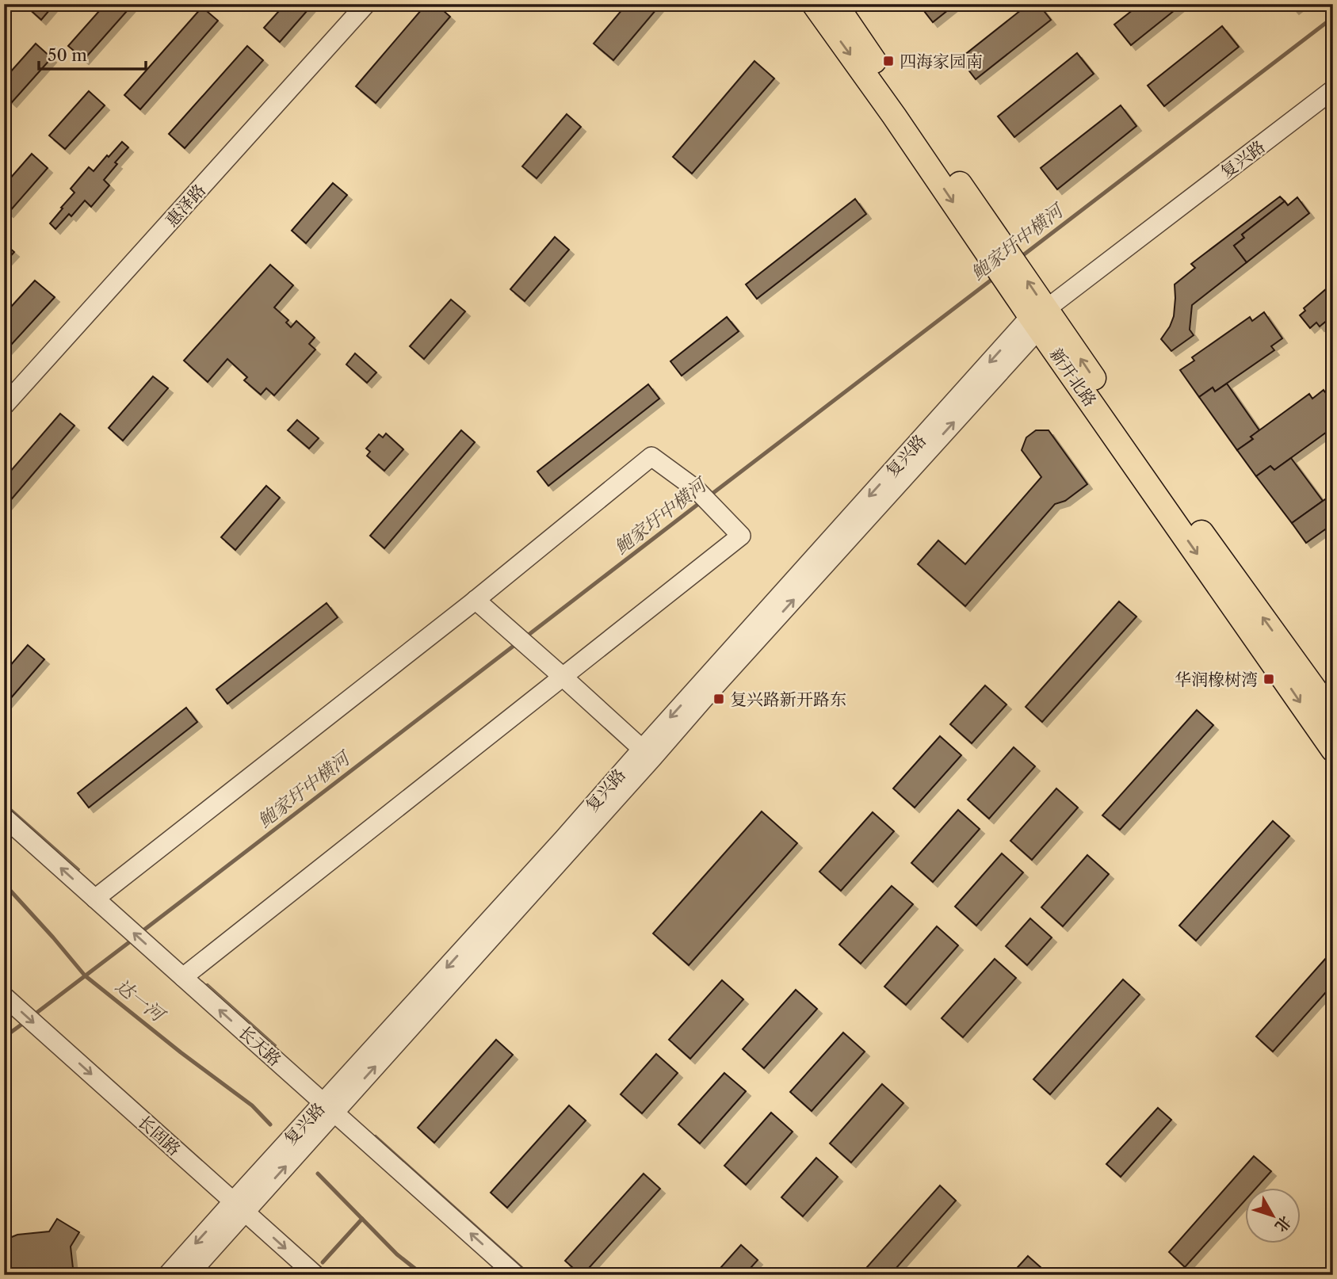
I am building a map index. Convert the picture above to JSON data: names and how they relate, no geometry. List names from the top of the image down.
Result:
{
  "streets": {
    "main road": ["新开北路"],
    "street": [
      "复兴路",
      "惠泽路",
      "长天路",
      "长固路"
    ]
  },
  "crossings": [
    ["复兴路", "新开北路"],
    ["复兴路", "长天路"],
    ["复兴路", "长固路"]
  ],
  "one_way": ["长天路", "长固路"],
  "water": ["鲍家圩中横河", "达一河"],
  "places": {
    "transit": ["四海家园南", "华润橡树湾", "复兴路新开路东"]
  },
  "scale_bar": "50 m",
  "north": "bottom right"
}
